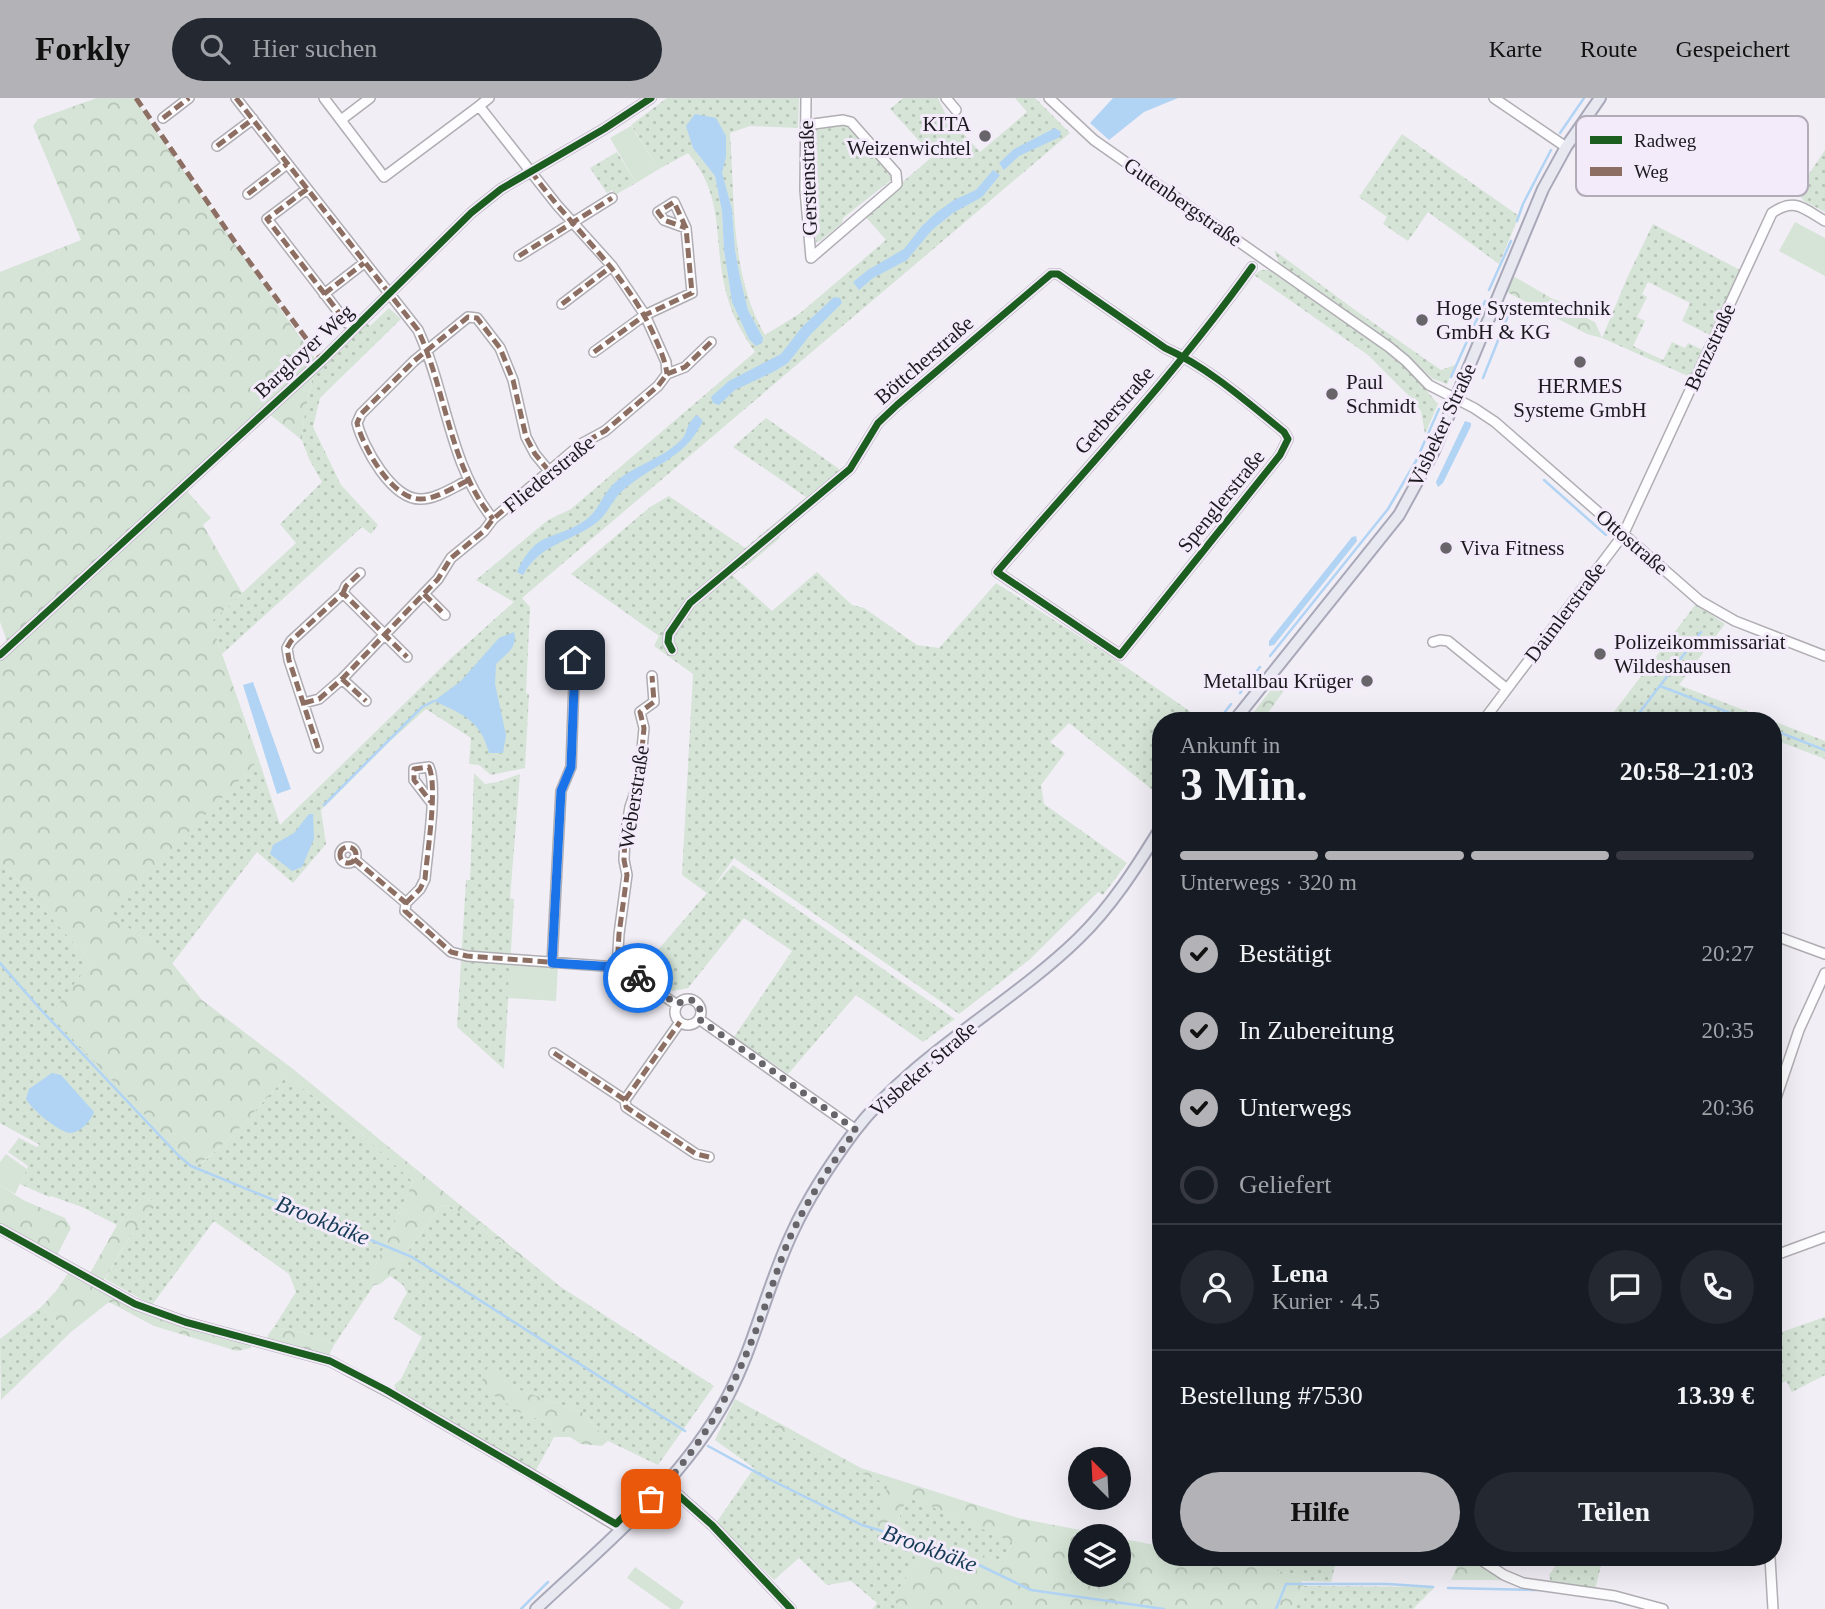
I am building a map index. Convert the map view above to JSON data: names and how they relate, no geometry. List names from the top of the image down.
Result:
{
  "streets": {
    "main road": ["Visbeker Straße"],
    "street": [
      "Gerstenstraße",
      "Gutenbergstraße",
      "Benzstraße",
      "Bargloyer Weg",
      "Böttcherstraße",
      "Gerberstraße",
      "Fliederstraße",
      "Spenglerstraße",
      "Ottostraße",
      "Daimlerstraße",
      "Weberstraße"
    ]
  },
  "crossings": [
    ["Gutenbergstraße", "Visbeker Straße"],
    ["Gutenbergstraße", "Ottostraße"],
    ["Benzstraße", "Ottostraße"],
    ["Benzstraße", "Daimlerstraße"],
    ["Bargloyer Weg", "Fliederstraße"],
    ["Böttcherstraße", "Gerberstraße"],
    ["Böttcherstraße", "Spenglerstraße"],
    ["Gerberstraße", "Spenglerstraße"],
    ["Visbeker Straße", "Ottostraße"],
    ["Ottostraße", "Daimlerstraße"]
  ],
  "water": ["Brookbäke"],
  "places": [
    "KITA Weizenwichtel",
    "Hoge Systemtechnik GmbH & KG",
    "HERMES Systeme GmbH",
    "Paul Schmidt",
    "Viva Fitness",
    "Polizeikommissariat Wildeshausen",
    "Metallbau Krüger"
  ],
  "legend": ["Radweg", "Weg"],
  "north": "top left",
  "page": {
    "header": "Forkly",
    "search": "Hier suchen",
    "nav": ["Karte", "Route", "Gespeichert"],
    "heading": ["3 Min.", "Ankunft in", "20:58–21:03"],
    "panel": [
      "Lena",
      "Kurier · 4.5",
      "Bestellung #7530",
      "13.39 €"
    ],
    "bar": "Unterwegs · 320 m",
    "list": [
      ["Bestätigt", "20:27"],
      ["In Zubereitung", "20:35"],
      ["Unterwegs", "20:36"],
      "Geliefert"
    ],
    "buttons": ["Hilfe", "Teilen"]
  }
}
